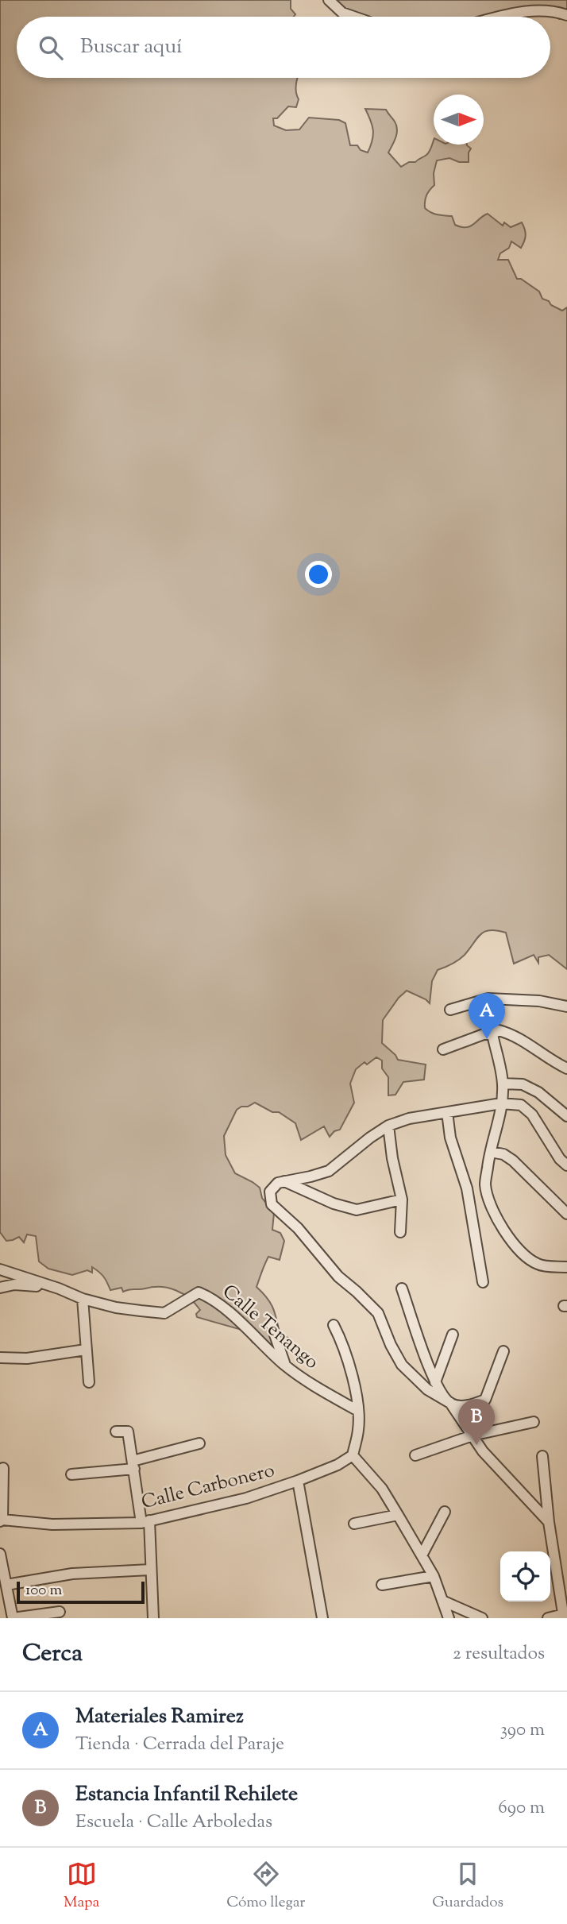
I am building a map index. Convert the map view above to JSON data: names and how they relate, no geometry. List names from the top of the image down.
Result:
{
  "streets": {
    "street": ["Calle Tenango", "Calle Carbonero"]
  },
  "scale_bar": "100 m",
  "north": "right",
  "page": {
    "search": "Buscar aquí",
    "pins": ["A", "B"],
    "scale": "100 m",
    "heading": ["Cerca", "2 resultados"],
    "list": [
      {
        "mark": "A",
        "name": "Materiales Ramirez",
        "note": "Tienda · Cerrada del Paraje",
        "value": "390 m"
      },
      {
        "mark": "B",
        "name": "Estancia Infantil Rehilete",
        "note": "Escuela · Calle Arboledas",
        "value": "690 m"
      }
    ],
    "nav": ["Mapa", "Cómo llegar", "Guardados"]
  }
}
